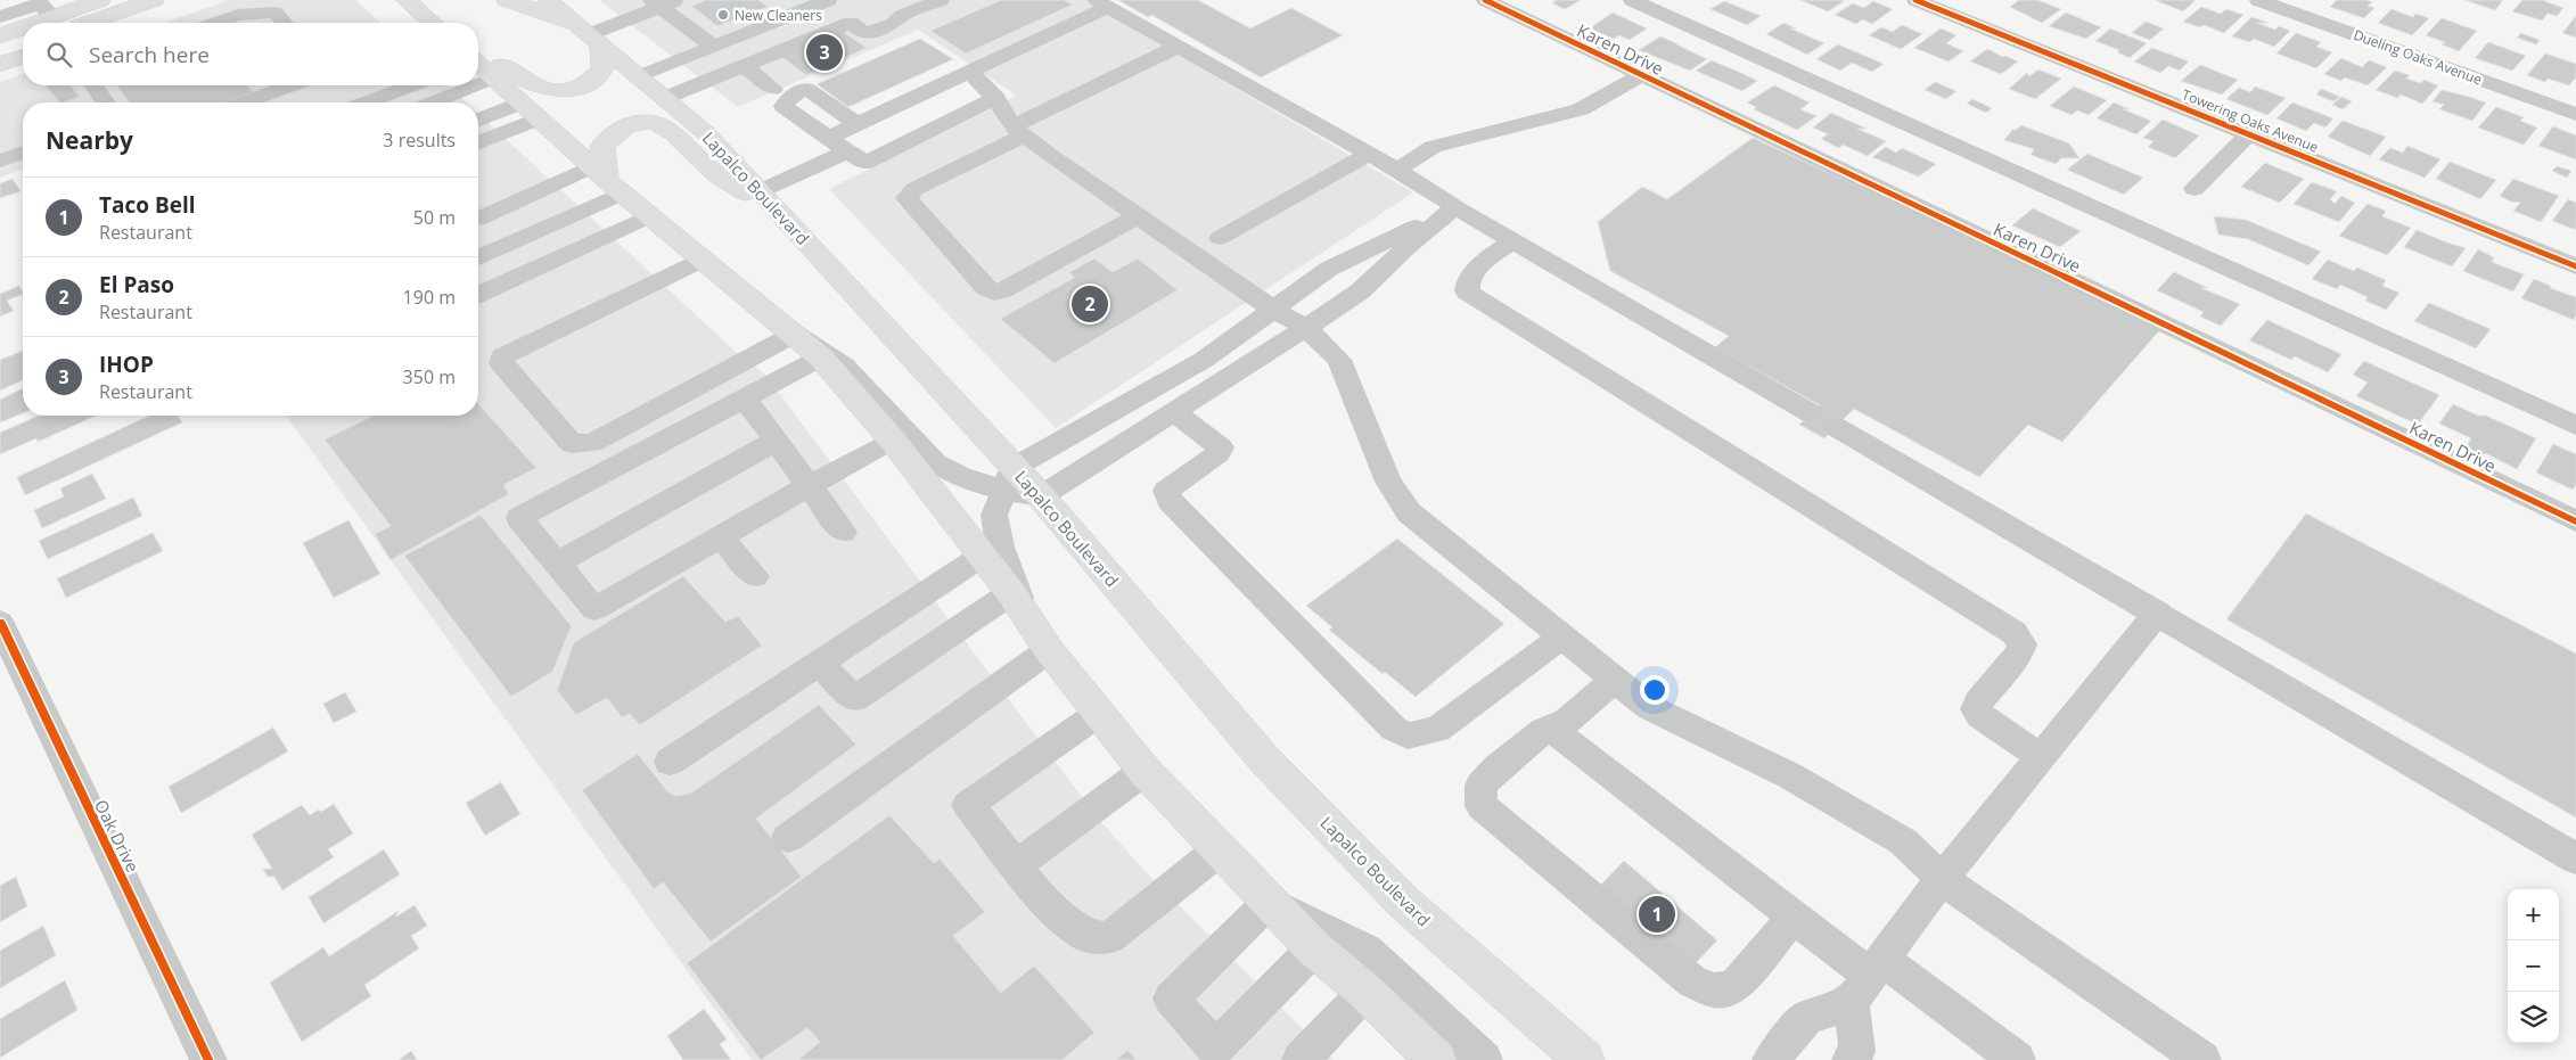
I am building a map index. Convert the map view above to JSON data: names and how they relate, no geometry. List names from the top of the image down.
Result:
{
  "streets": {
    "main road": ["Lapalco Boulevard"],
    "street": [
      "Karen Drive",
      "Dueling Oaks Avenue",
      "Towering Oaks Avenue",
      "Oak Drive"
    ]
  },
  "places": ["New Cleaners"],
  "page": {
    "search": "Search here",
    "pins": ["3", "2", "1"],
    "heading": ["Nearby", "3 results"],
    "list": [
      {
        "mark": "1",
        "name": "Taco Bell",
        "note": "Restaurant",
        "value": "50 m"
      },
      {
        "mark": "2",
        "name": "El Paso",
        "note": "Restaurant",
        "value": "190 m"
      },
      {
        "mark": "3",
        "name": "IHOP",
        "note": "Restaurant",
        "value": "350 m"
      }
    ],
    "map_buttons": ["+", "−"]
  }
}
